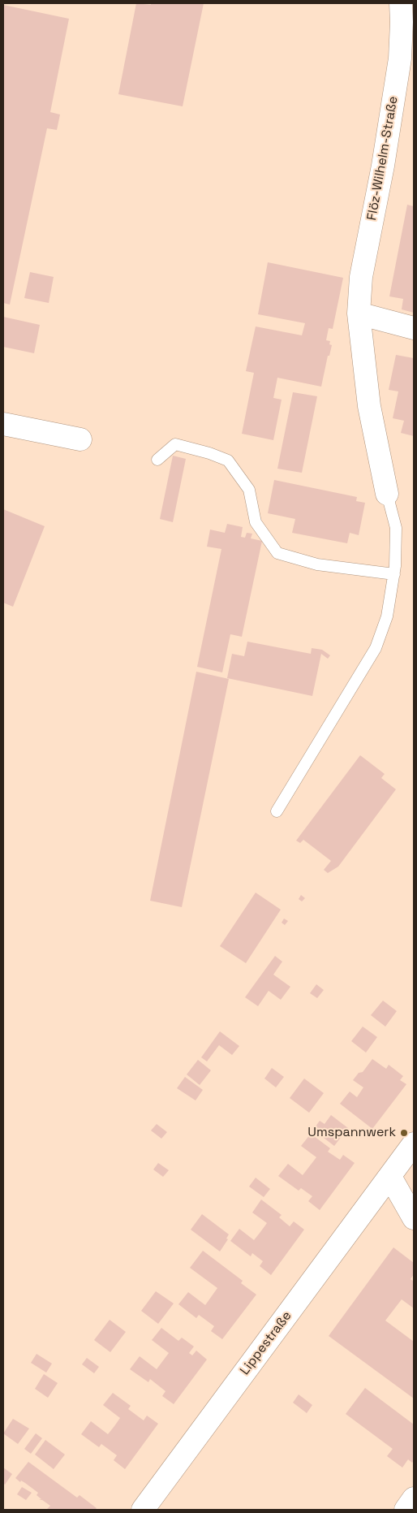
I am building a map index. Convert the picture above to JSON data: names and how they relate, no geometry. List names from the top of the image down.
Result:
{
  "streets": {
    "street": ["Flöz-Wilhelm-Straße", "Lippestraße"]
  },
  "places": ["Umspannwerk"]
}
